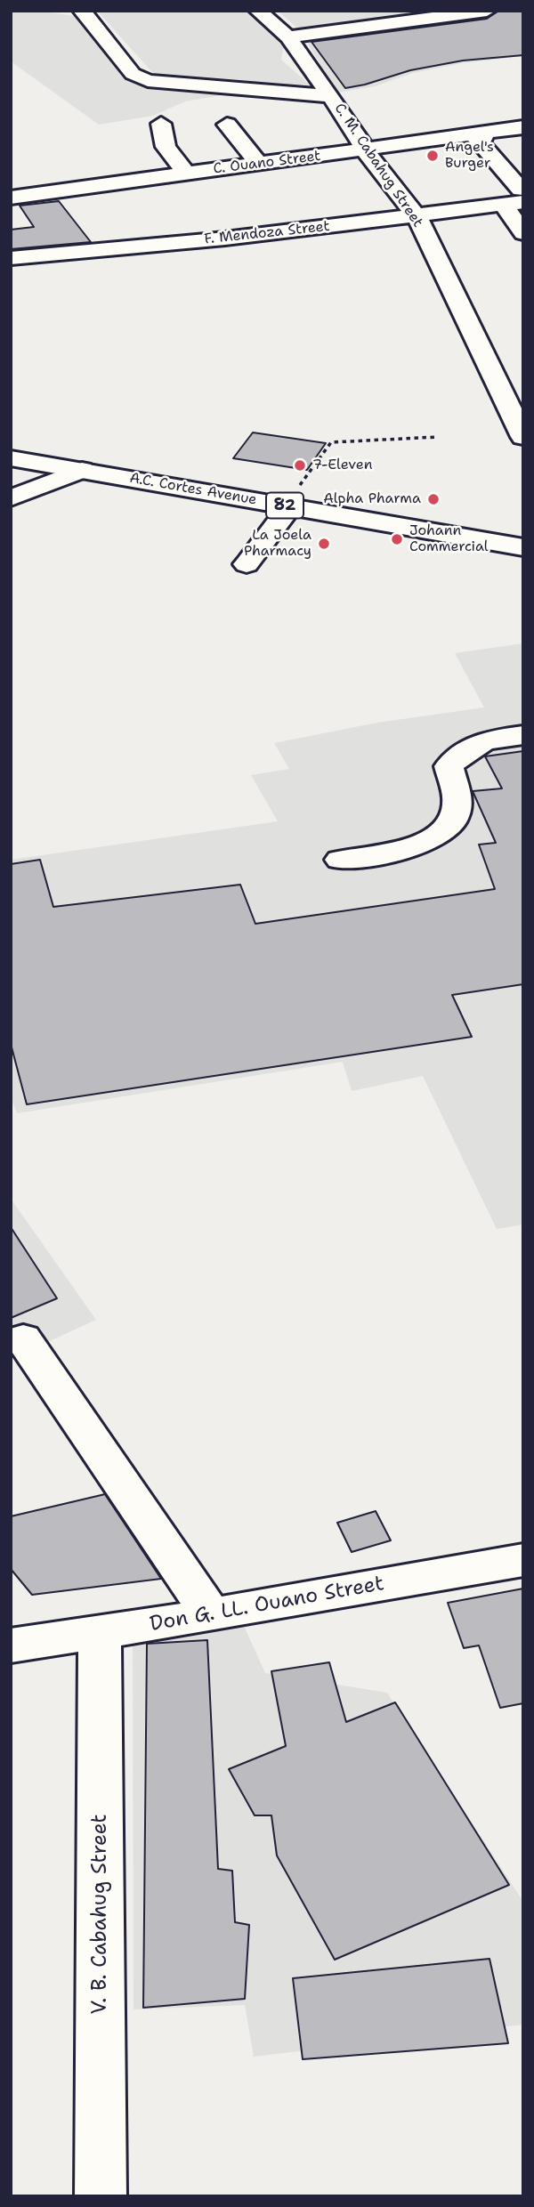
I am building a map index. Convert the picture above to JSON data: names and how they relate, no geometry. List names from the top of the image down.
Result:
{
  "streets": {
    "street": [
      "C. Ouano Street",
      "C. M. Cabahug Street",
      "F. Mendoza Street",
      "A.C. Cortes Avenue",
      "82",
      "Don G. LL. Ouano Street",
      "V. B. Cabahug Street"
    ]
  },
  "crossings": [
    ["C. Ouano Street", "C. M. Cabahug Street"],
    ["C. M. Cabahug Street", "F. Mendoza Street"],
    ["Don G. LL. Ouano Street", "V. B. Cabahug Street"]
  ],
  "places": [
    "Angel's Burger",
    "7-Eleven",
    "Alpha Pharma",
    "Johann Commercial",
    "La Joela Pharmacy"
  ]
}
